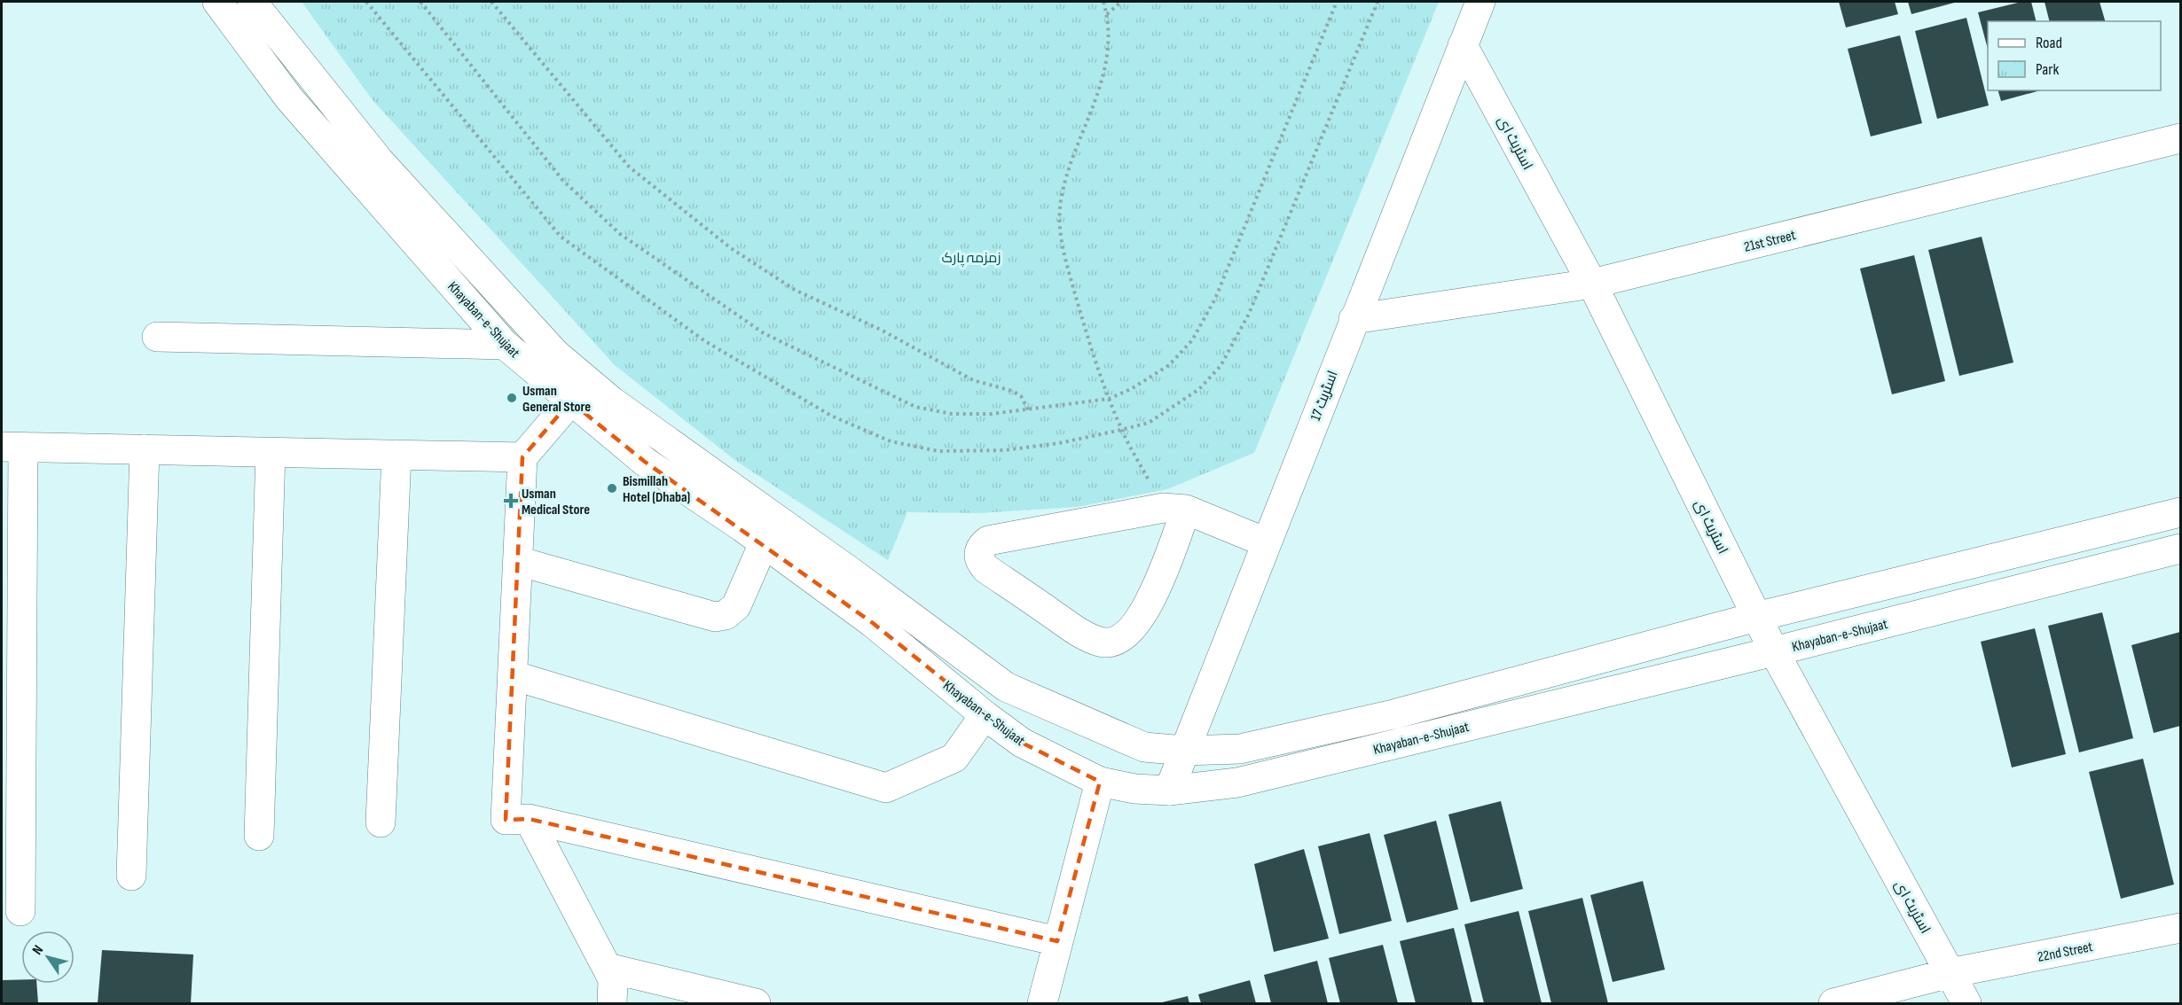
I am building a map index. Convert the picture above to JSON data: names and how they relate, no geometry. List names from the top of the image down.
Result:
{
  "streets": {
    "street": [
      "اسٹریٹ ای",
      "21st Street",
      "Khayaban-e-Shujaat",
      "اسٹریٹ 17",
      "22nd Street"
    ]
  },
  "crossings": [
    ["اسٹریٹ ای", "21st Street"],
    ["اسٹریٹ ای", "Khayaban-e-Shujaat"],
    ["اسٹریٹ ای", "اسٹریٹ 17"],
    ["اسٹریٹ ای", "22nd Street"],
    ["21st Street", "اسٹریٹ 17"],
    ["Khayaban-e-Shujaat", "اسٹریٹ 17"]
  ],
  "parks": ["زمزمہ پارک"],
  "places": {
    "other": ["Usman General Store", "Bismillah Hotel (Dhaba)"],
    "health": ["Usman Medical Store"]
  },
  "legend": ["Road", "Park"],
  "north": "top left"
}
